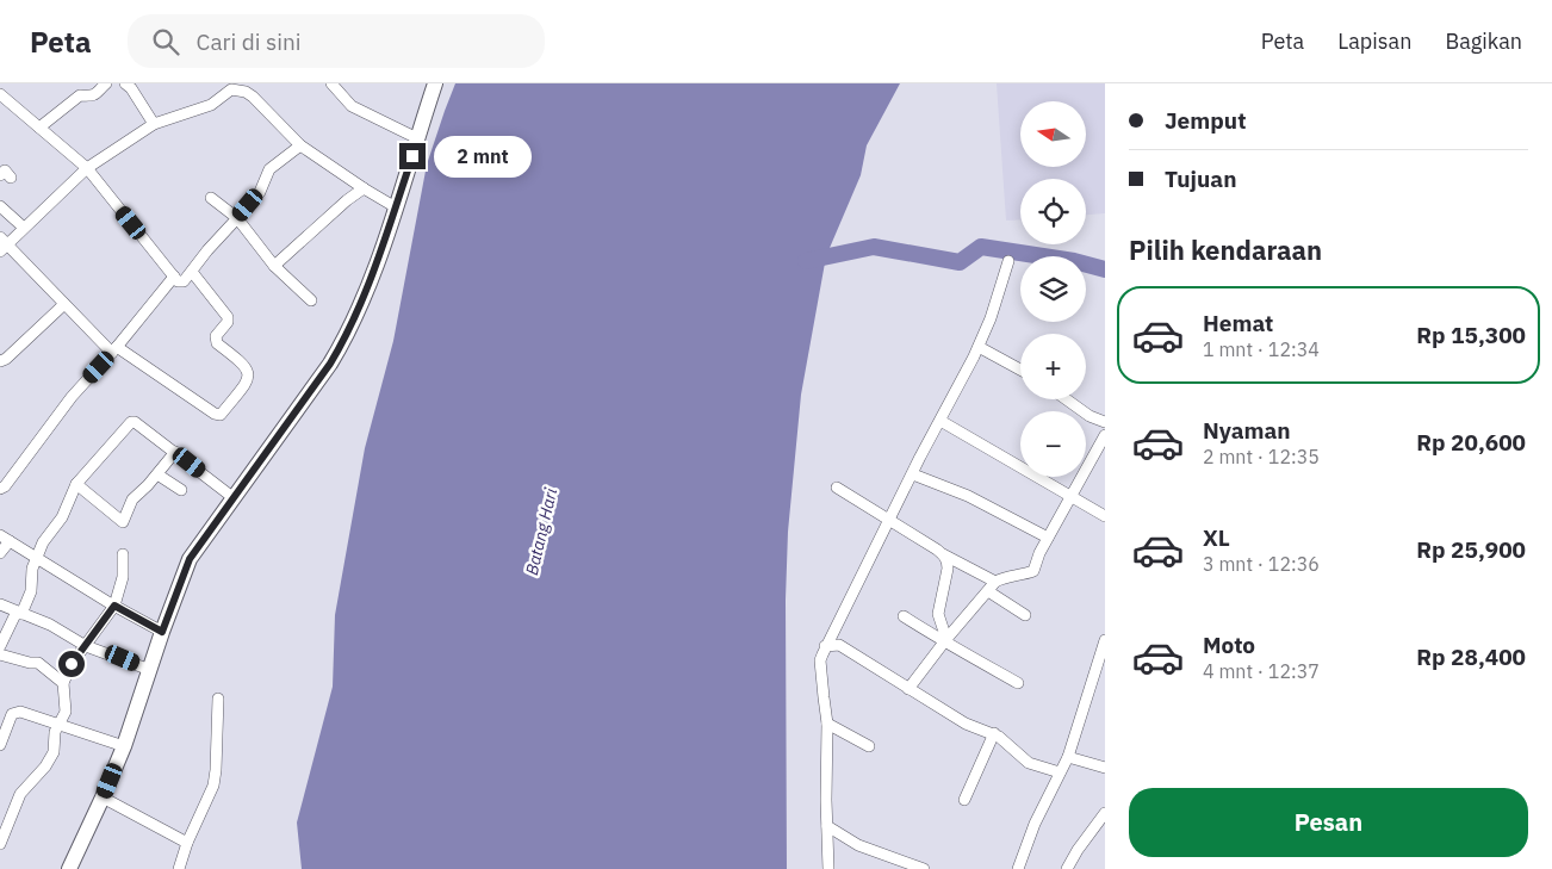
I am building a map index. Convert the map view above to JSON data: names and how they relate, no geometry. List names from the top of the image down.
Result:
{
  "water": ["Batang Hari"],
  "north": "left",
  "page": {
    "header": "Peta",
    "search": "Cari di sini",
    "nav": ["Peta", "Lapisan", "Bagikan"],
    "banner": ["Jemput", "Tujuan"],
    "map_buttons": ["+", "−"],
    "bubble": "2 mnt",
    "heading": "Pilih kendaraan",
    "list": [
      {
        "name": "Hemat",
        "note": "1 mnt · 12:34",
        "value": "Rp 15,300"
      },
      {
        "name": "Nyaman",
        "note": "2 mnt · 12:35",
        "value": "Rp 20,600"
      },
      {
        "name": "XL",
        "note": "3 mnt · 12:36",
        "value": "Rp 25,900"
      },
      {
        "name": "Moto",
        "note": "4 mnt · 12:37",
        "value": "Rp 28,400"
      }
    ],
    "buttons": "Pesan"
  }
}
